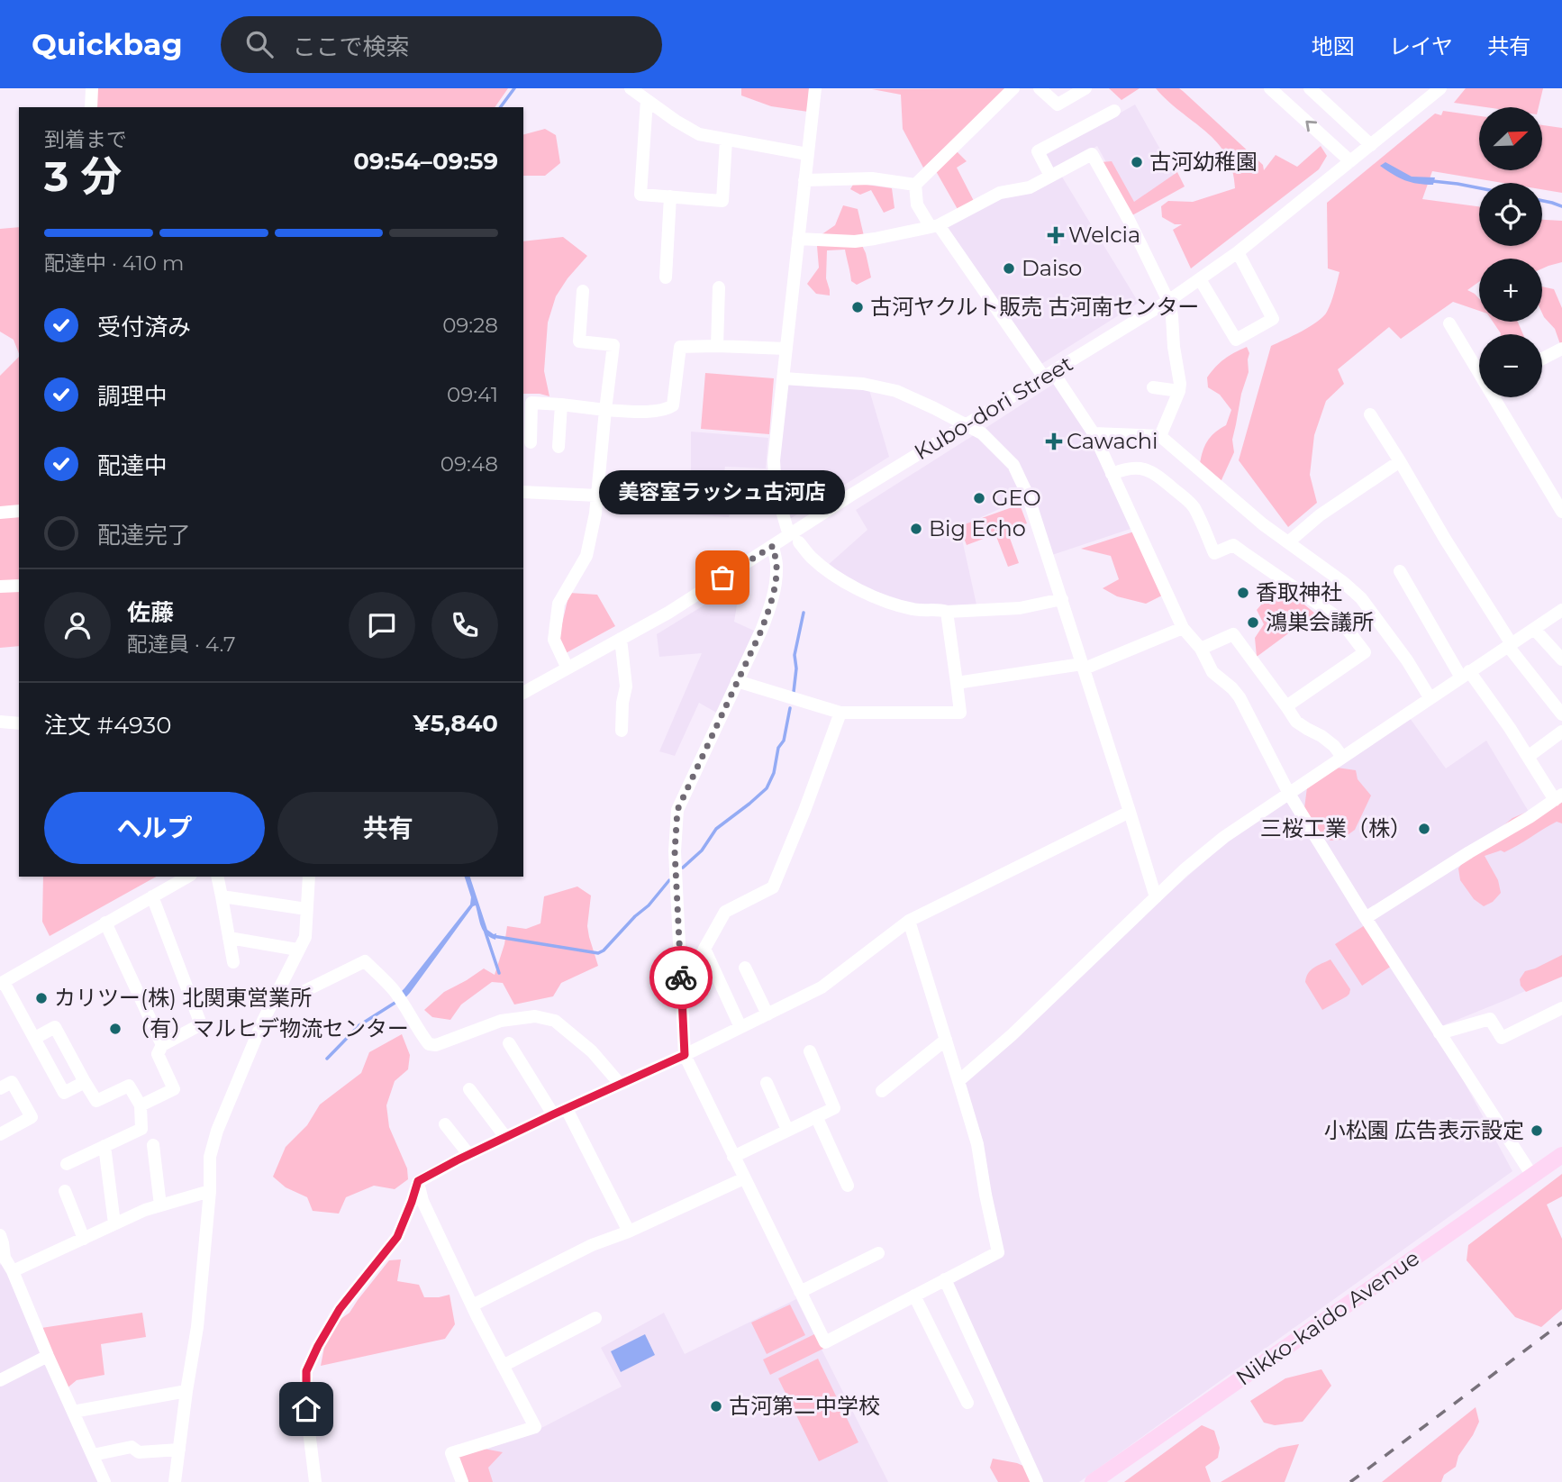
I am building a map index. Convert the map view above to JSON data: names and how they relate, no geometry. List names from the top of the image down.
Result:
{
  "streets": {
    "main road": ["Nikko-kaido Avenue"],
    "street": ["Kubo-dori Street"]
  },
  "places": {
    "other": [
      "古河幼稚園",
      "Daiso",
      "古河ヤクルト販売 古河南センター",
      "GEO",
      "Big Echo",
      "美容室ラッシュ古河店",
      "香取神社",
      "鴻巣会議所",
      "三桜工業（株）",
      "カリツー(株) 北関東営業所",
      "（有）マルヒデ物流センター",
      "小松園 広告表示設定",
      "古河第二中学校"
    ],
    "health": ["Welcia", "Cawachi"]
  },
  "north": "top right",
  "page": {
    "header": "Quickbag",
    "search": "ここで検索",
    "nav": ["地図", "レイヤ", "共有"],
    "map_buttons": ["+", "−"],
    "heading": ["3 分", "到着まで", "09:54–09:59"],
    "panel": [
      "佐藤",
      "配達員 · 4.7",
      "注文 #4930",
      "¥5,840"
    ],
    "bar": "配達中 · 410 m",
    "list": [
      ["受付済み", "09:28"],
      ["調理中", "09:41"],
      ["配達中", "09:48"],
      "配達完了"
    ],
    "bubble": "美容室ラッシュ古河店",
    "buttons": ["ヘルプ", "共有"]
  }
}
